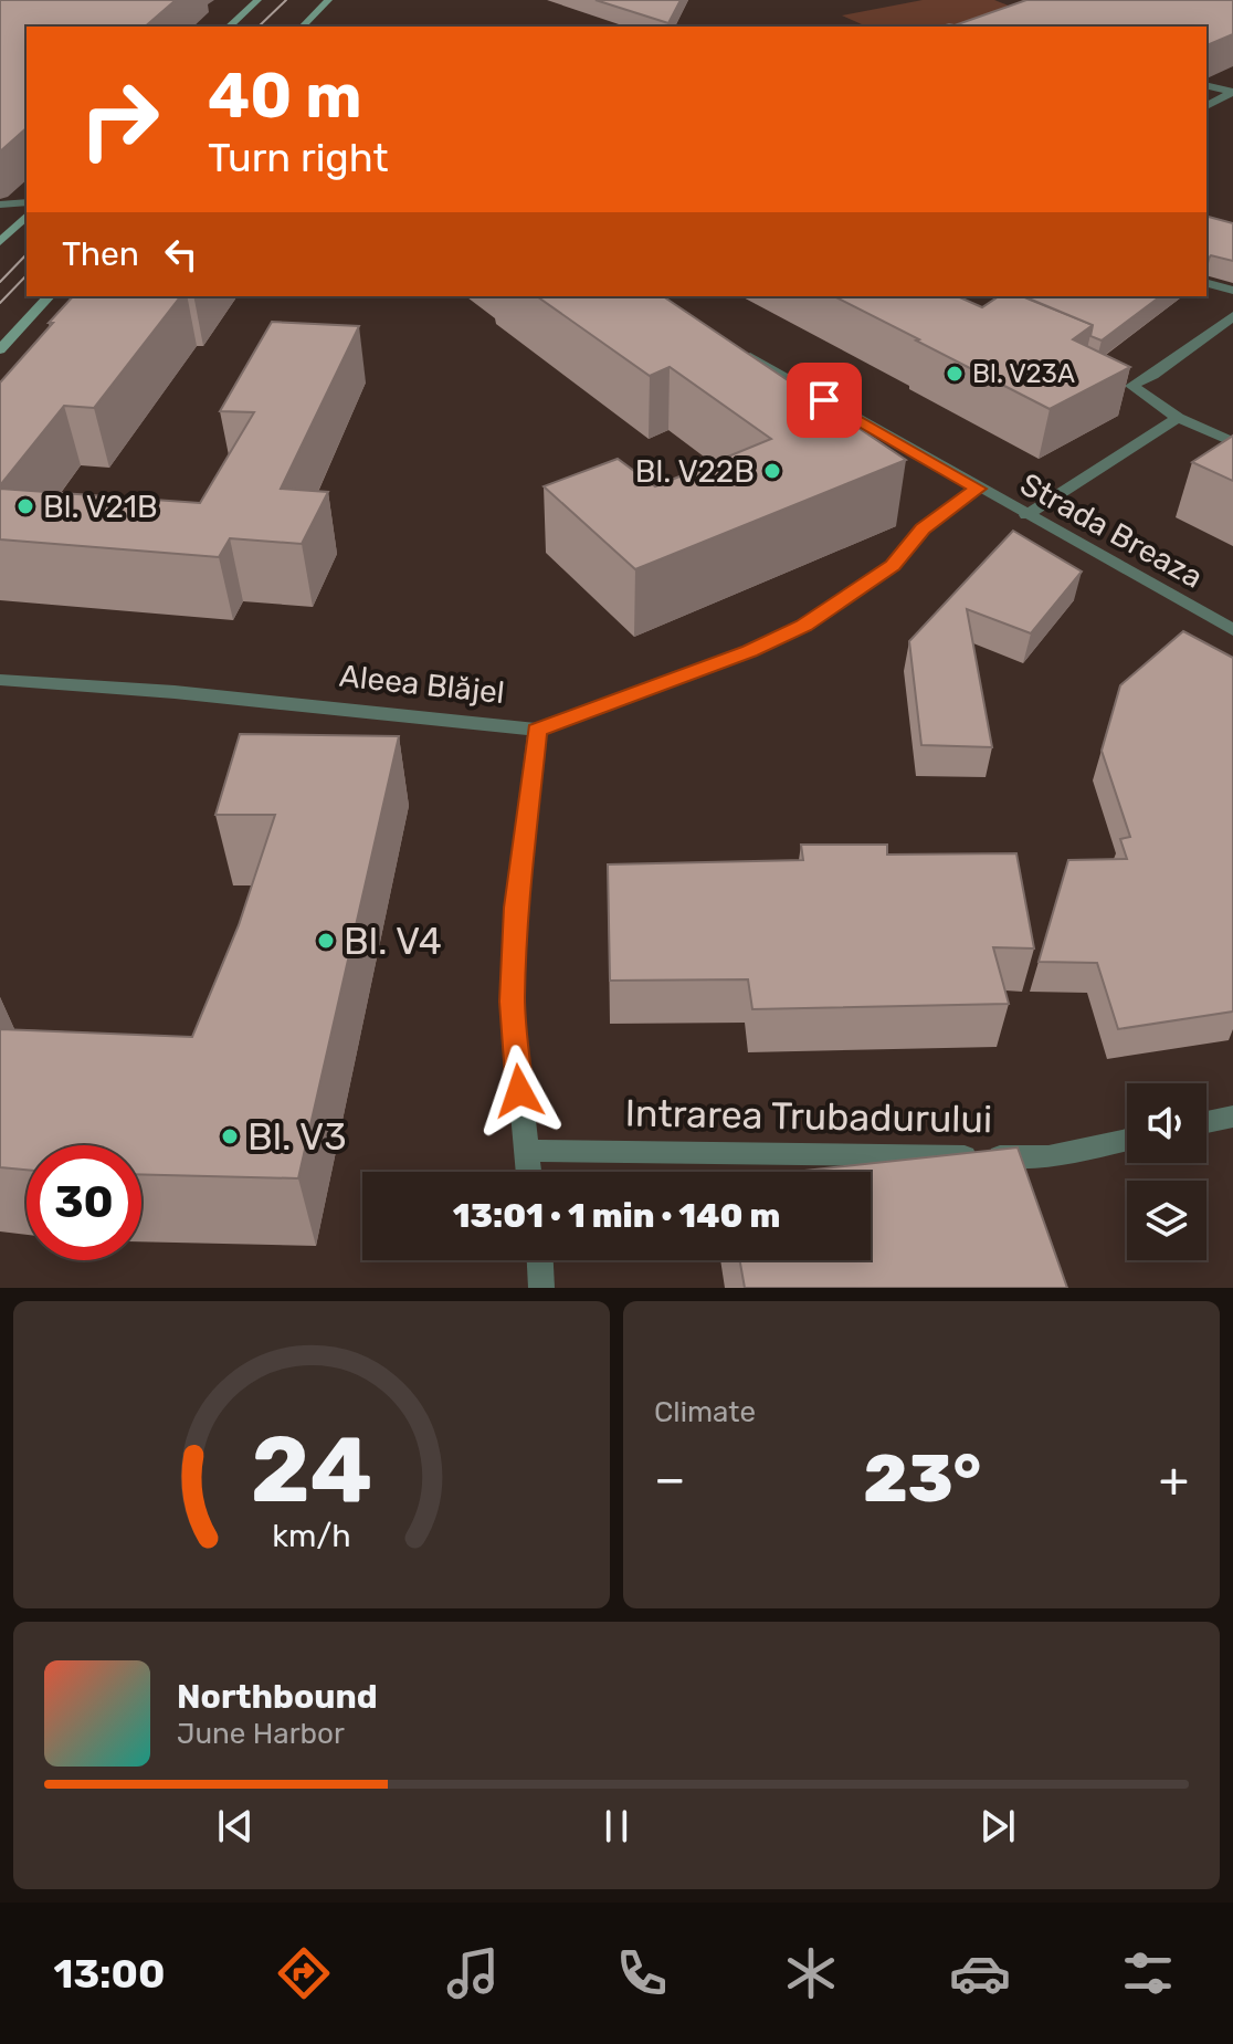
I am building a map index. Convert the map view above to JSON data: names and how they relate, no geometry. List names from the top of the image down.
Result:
{
  "streets": {
    "street": ["Strada Breaza", "Aleea Blăjel", "Intrarea Trubadurului"]
  },
  "crossings": [
    ["Aleea Blăjel", "Intrarea Trubadurului"]
  ],
  "places": [
    "Bl. V23A",
    "Bl. V22B",
    "Bl. V21B",
    "Bl. V4",
    "Bl. V3"
  ],
  "page": {
    "turn": ["40 m", "Turn right"],
    "then": "Then",
    "limit": "30",
    "trip": "13:01 · 1 min · 140 m",
    "tile": "Climate",
    "heat": ["−", "23°", "+"],
    "song": ["Northbound", "June Harbor"],
    "tabs": "13:00",
    "gauge": ["24", "km/h"]
  }
}
